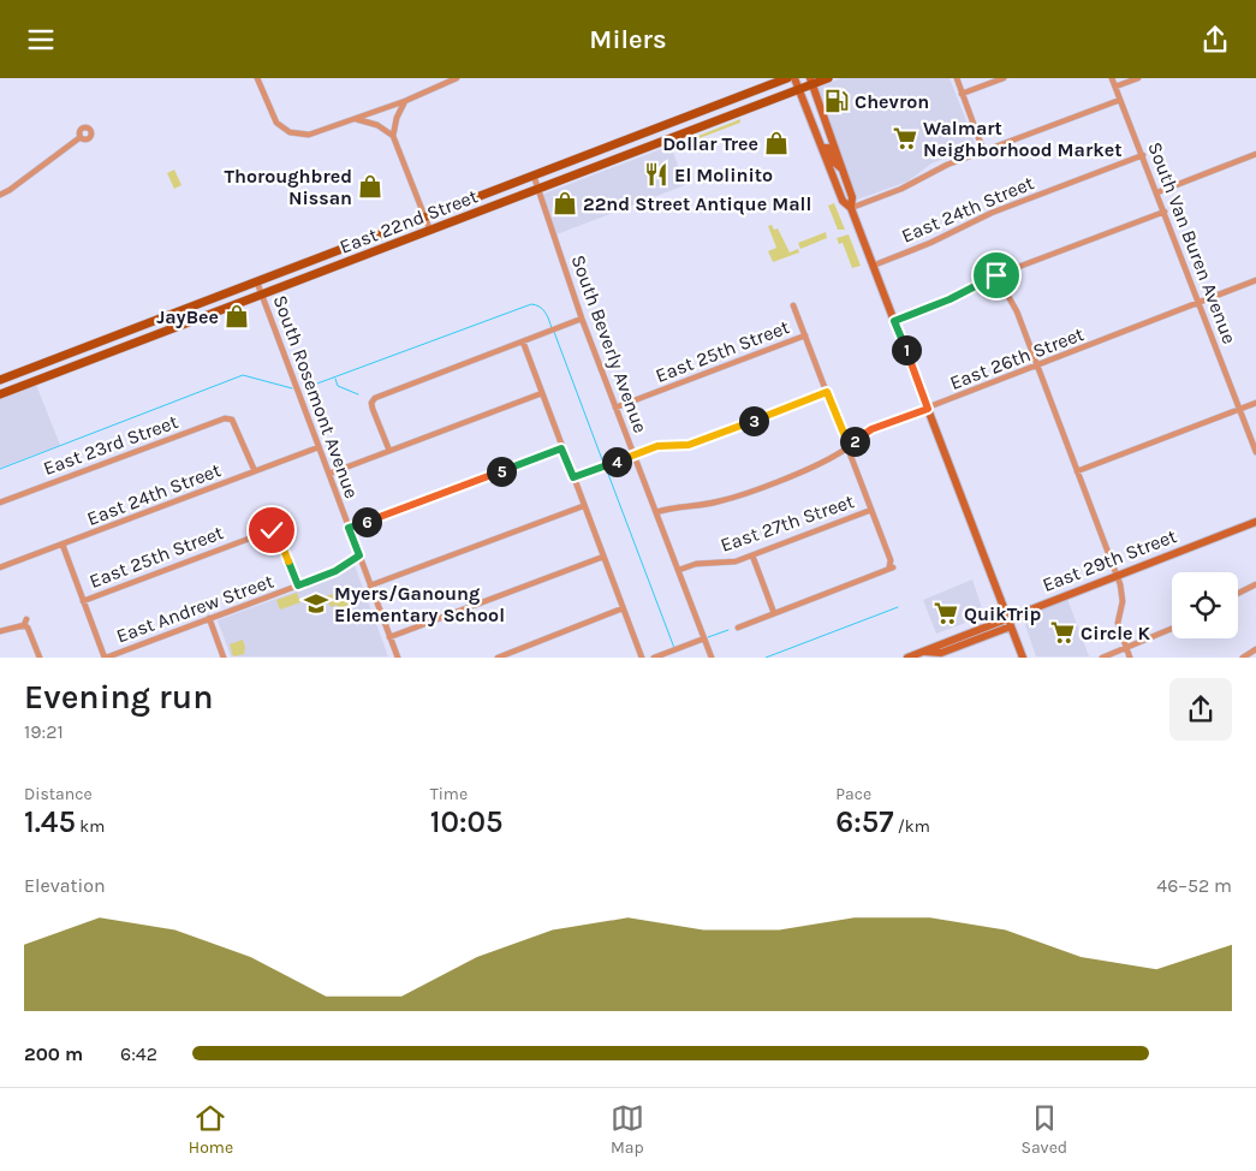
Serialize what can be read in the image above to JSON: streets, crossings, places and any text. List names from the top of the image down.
{
  "streets": {
    "main road": ["East 22nd Street", "East 29th Street"],
    "street": [
      "East 24th Street",
      "South Van Buren Avenue",
      "South Beverly Avenue",
      "East 25th Street",
      "East 26th Street",
      "South Rosemont Avenue",
      "East 23rd Street",
      "East 27th Street",
      "East Andrew Street"
    ]
  },
  "crossings": [
    ["East 24th Street", "South Van Buren Avenue"],
    ["East 24th Street", "South Rosemont Avenue"],
    ["East 22nd Street", "South Beverly Avenue"],
    ["East 22nd Street", "South Rosemont Avenue"],
    ["South Van Buren Avenue", "East 26th Street"],
    ["South Beverly Avenue", "East 25th Street"],
    ["South Beverly Avenue", "East 26th Street"],
    ["South Beverly Avenue", "East 27th Street"],
    ["South Rosemont Avenue", "East Andrew Street"]
  ],
  "places": {
    "fuel station": ["Chevron"],
    "supermarket": ["Walmart Neighborhood Market", "QuikTrip", "Circle K"],
    "shop": [
      "Dollar Tree",
      "Thoroughbred Nissan",
      "22nd Street Antique Mall",
      "JayBee"
    ],
    "restaurant": ["El Molinito"],
    "school or university": ["Myers/Ganoung Elementary School"]
  },
  "page": {
    "header": "Milers",
    "pins": [
      "1",
      "3",
      "2",
      "4",
      "5",
      "6"
    ],
    "heading": ["Evening run", "19:21"],
    "stats": [
      ["Distance", "1.45 km"],
      ["Time", "10:05"],
      ["Pace", "6:57 /km"]
    ],
    "chart": ["Elevation", "46–52 m"],
    "list": [
      {
        "name": "200 m",
        "note": "6:42"
      }
    ],
    "tabs": ["Home", "Map", "Saved"]
  }
}
